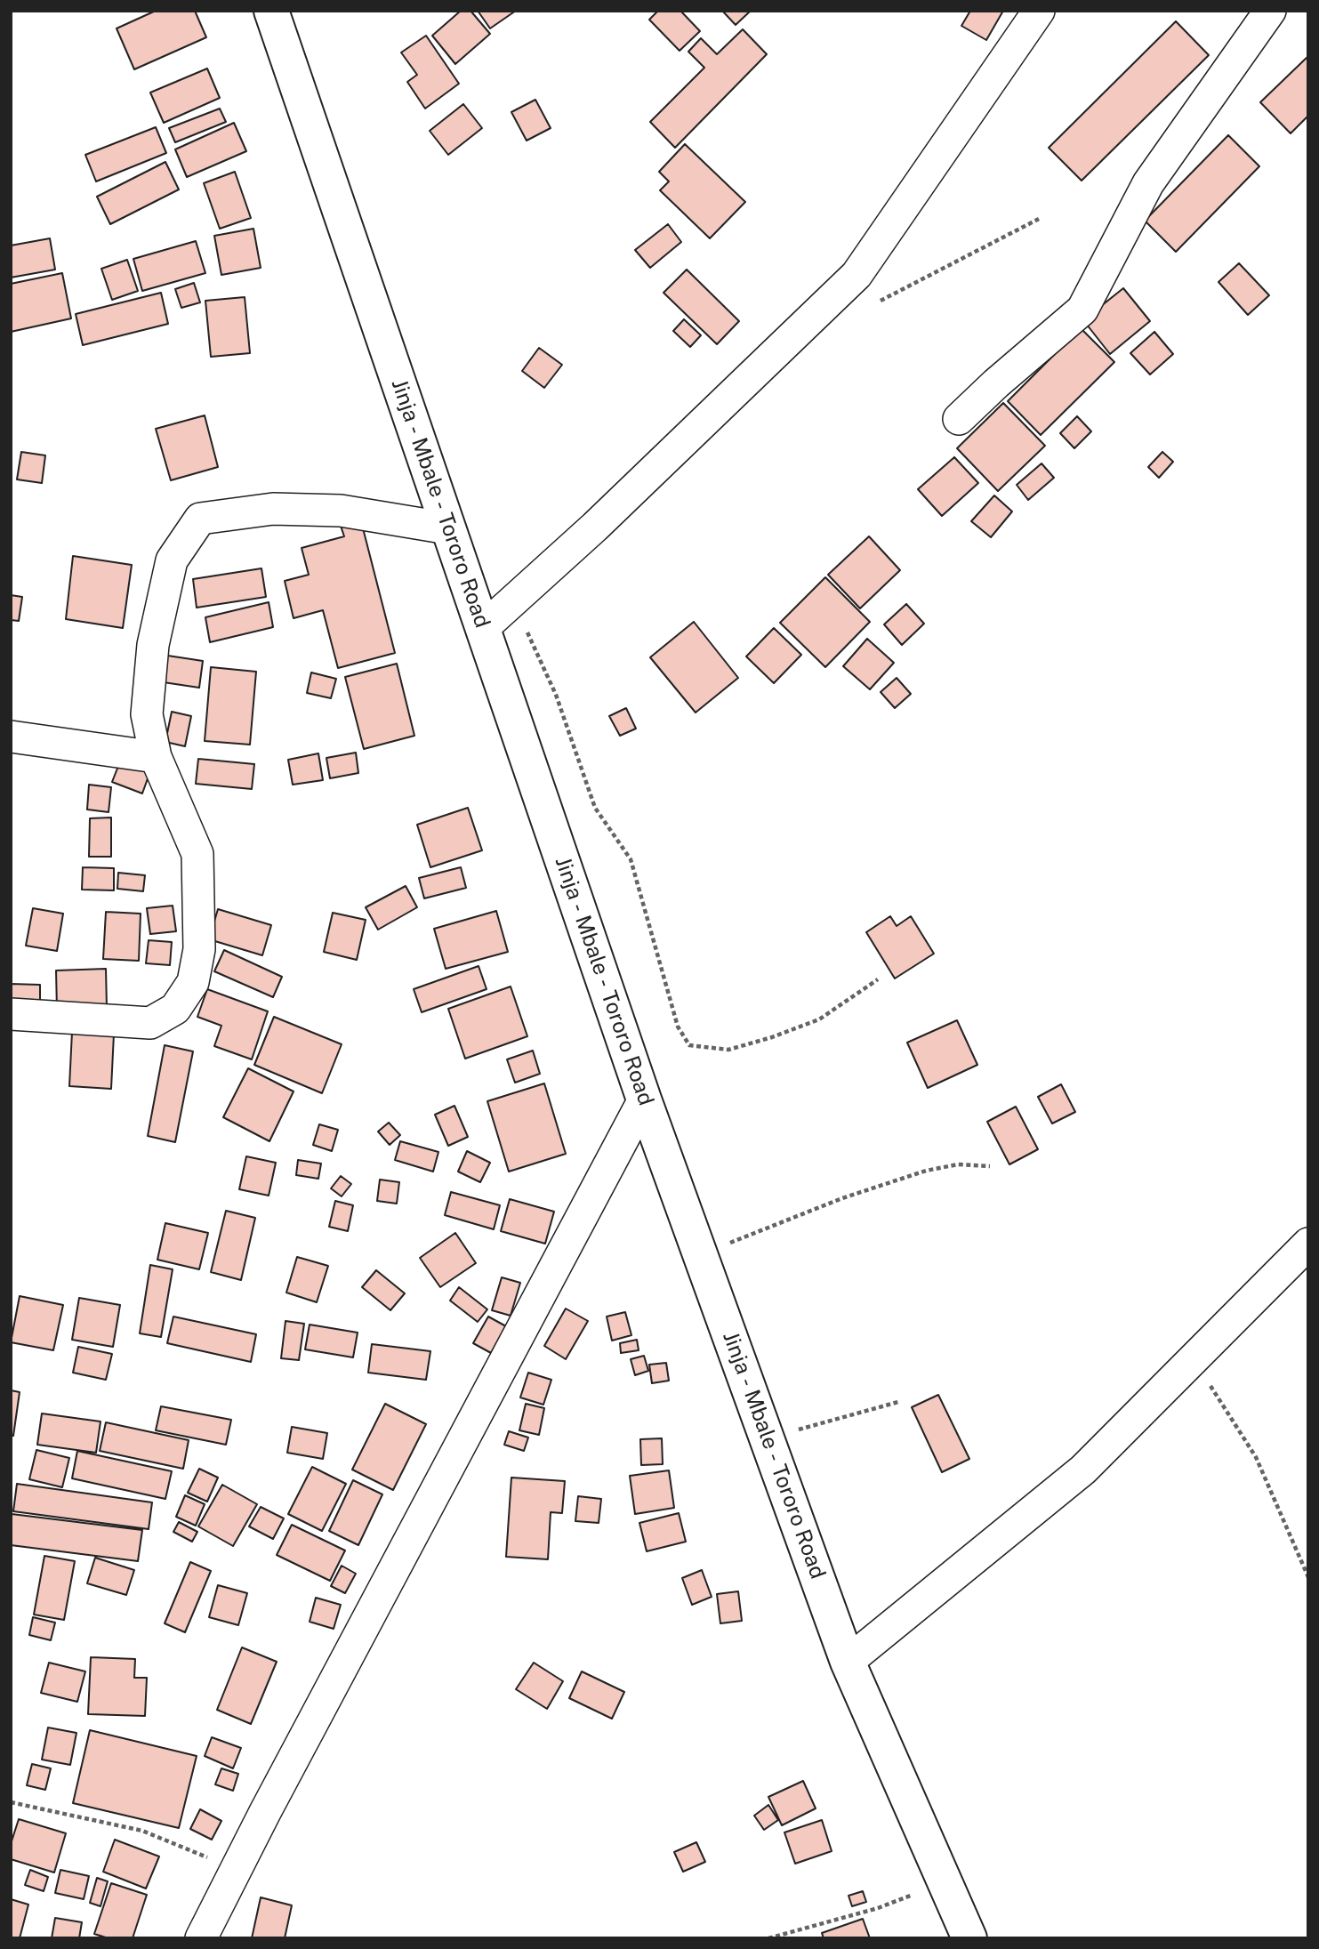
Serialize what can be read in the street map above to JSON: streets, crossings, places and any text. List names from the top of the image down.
{
  "streets": {
    "main road": ["Jinja - Mbale - Tororo Road"]
  }
}
